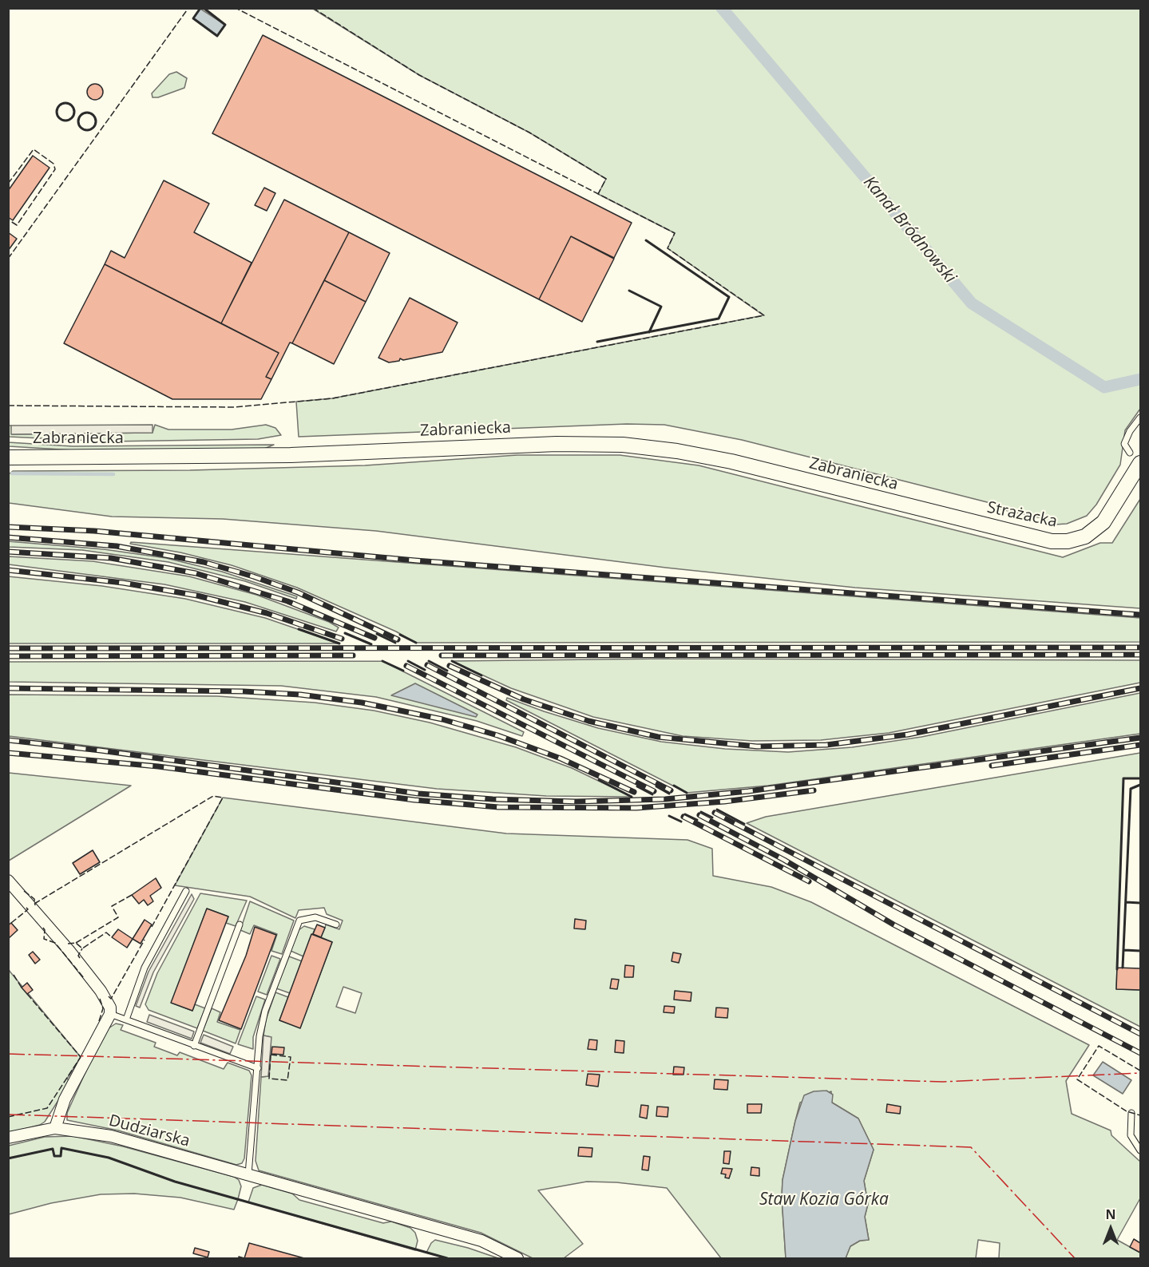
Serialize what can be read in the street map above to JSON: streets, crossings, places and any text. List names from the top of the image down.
{
  "streets": {
    "main road": ["Zabraniecka", "Strażacka"],
    "street": ["Dudziarska"]
  },
  "crossings": [
    ["Zabraniecka", "Strażacka"]
  ],
  "water": ["Kanał Bródnowski", "Staw Kozia Górka"],
  "north": "top"
}
